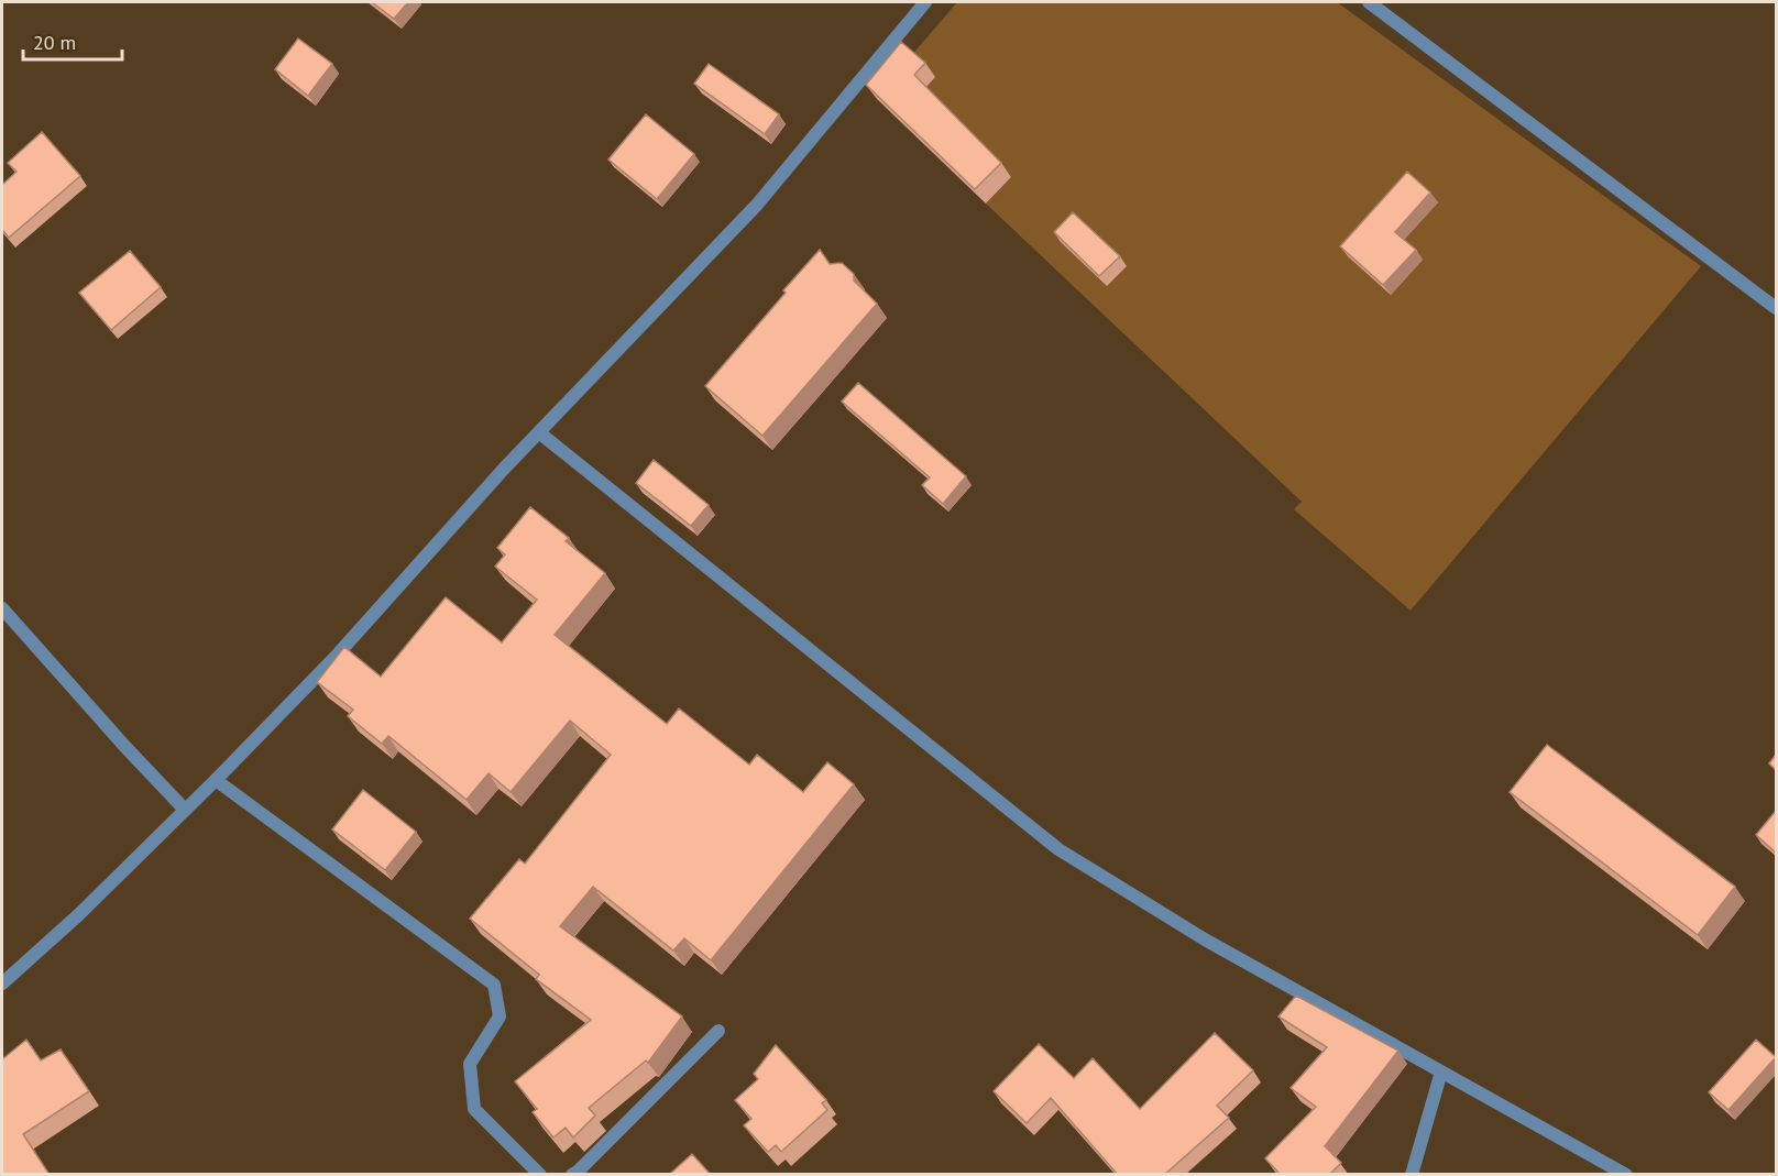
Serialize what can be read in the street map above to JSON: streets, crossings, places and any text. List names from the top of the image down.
{
  "scale_bar": "20 m"
}
